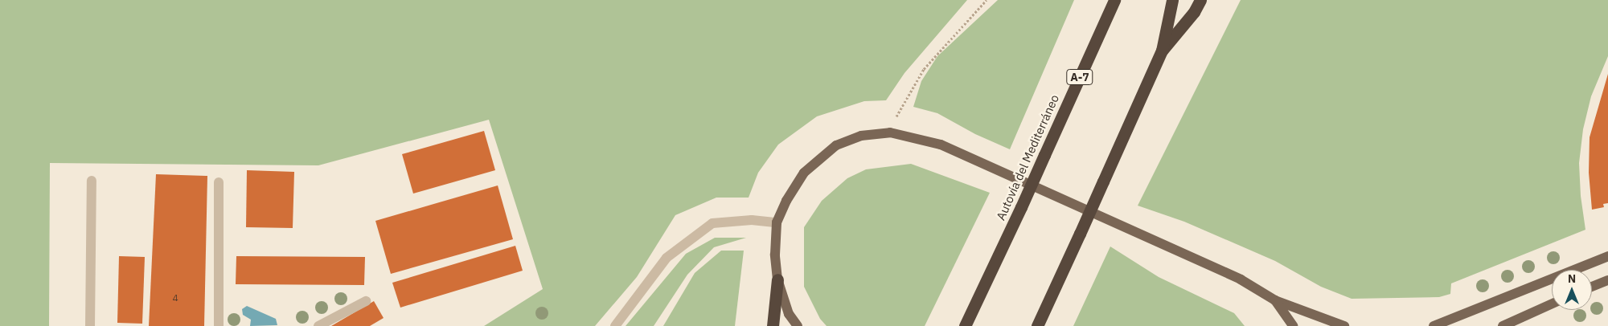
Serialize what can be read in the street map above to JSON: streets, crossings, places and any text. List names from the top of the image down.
{
  "streets": {
    "highway": ["A-7", "Autovía del Mediterráneo"]
  },
  "house_numbers": ["4"],
  "north": "top"
}
